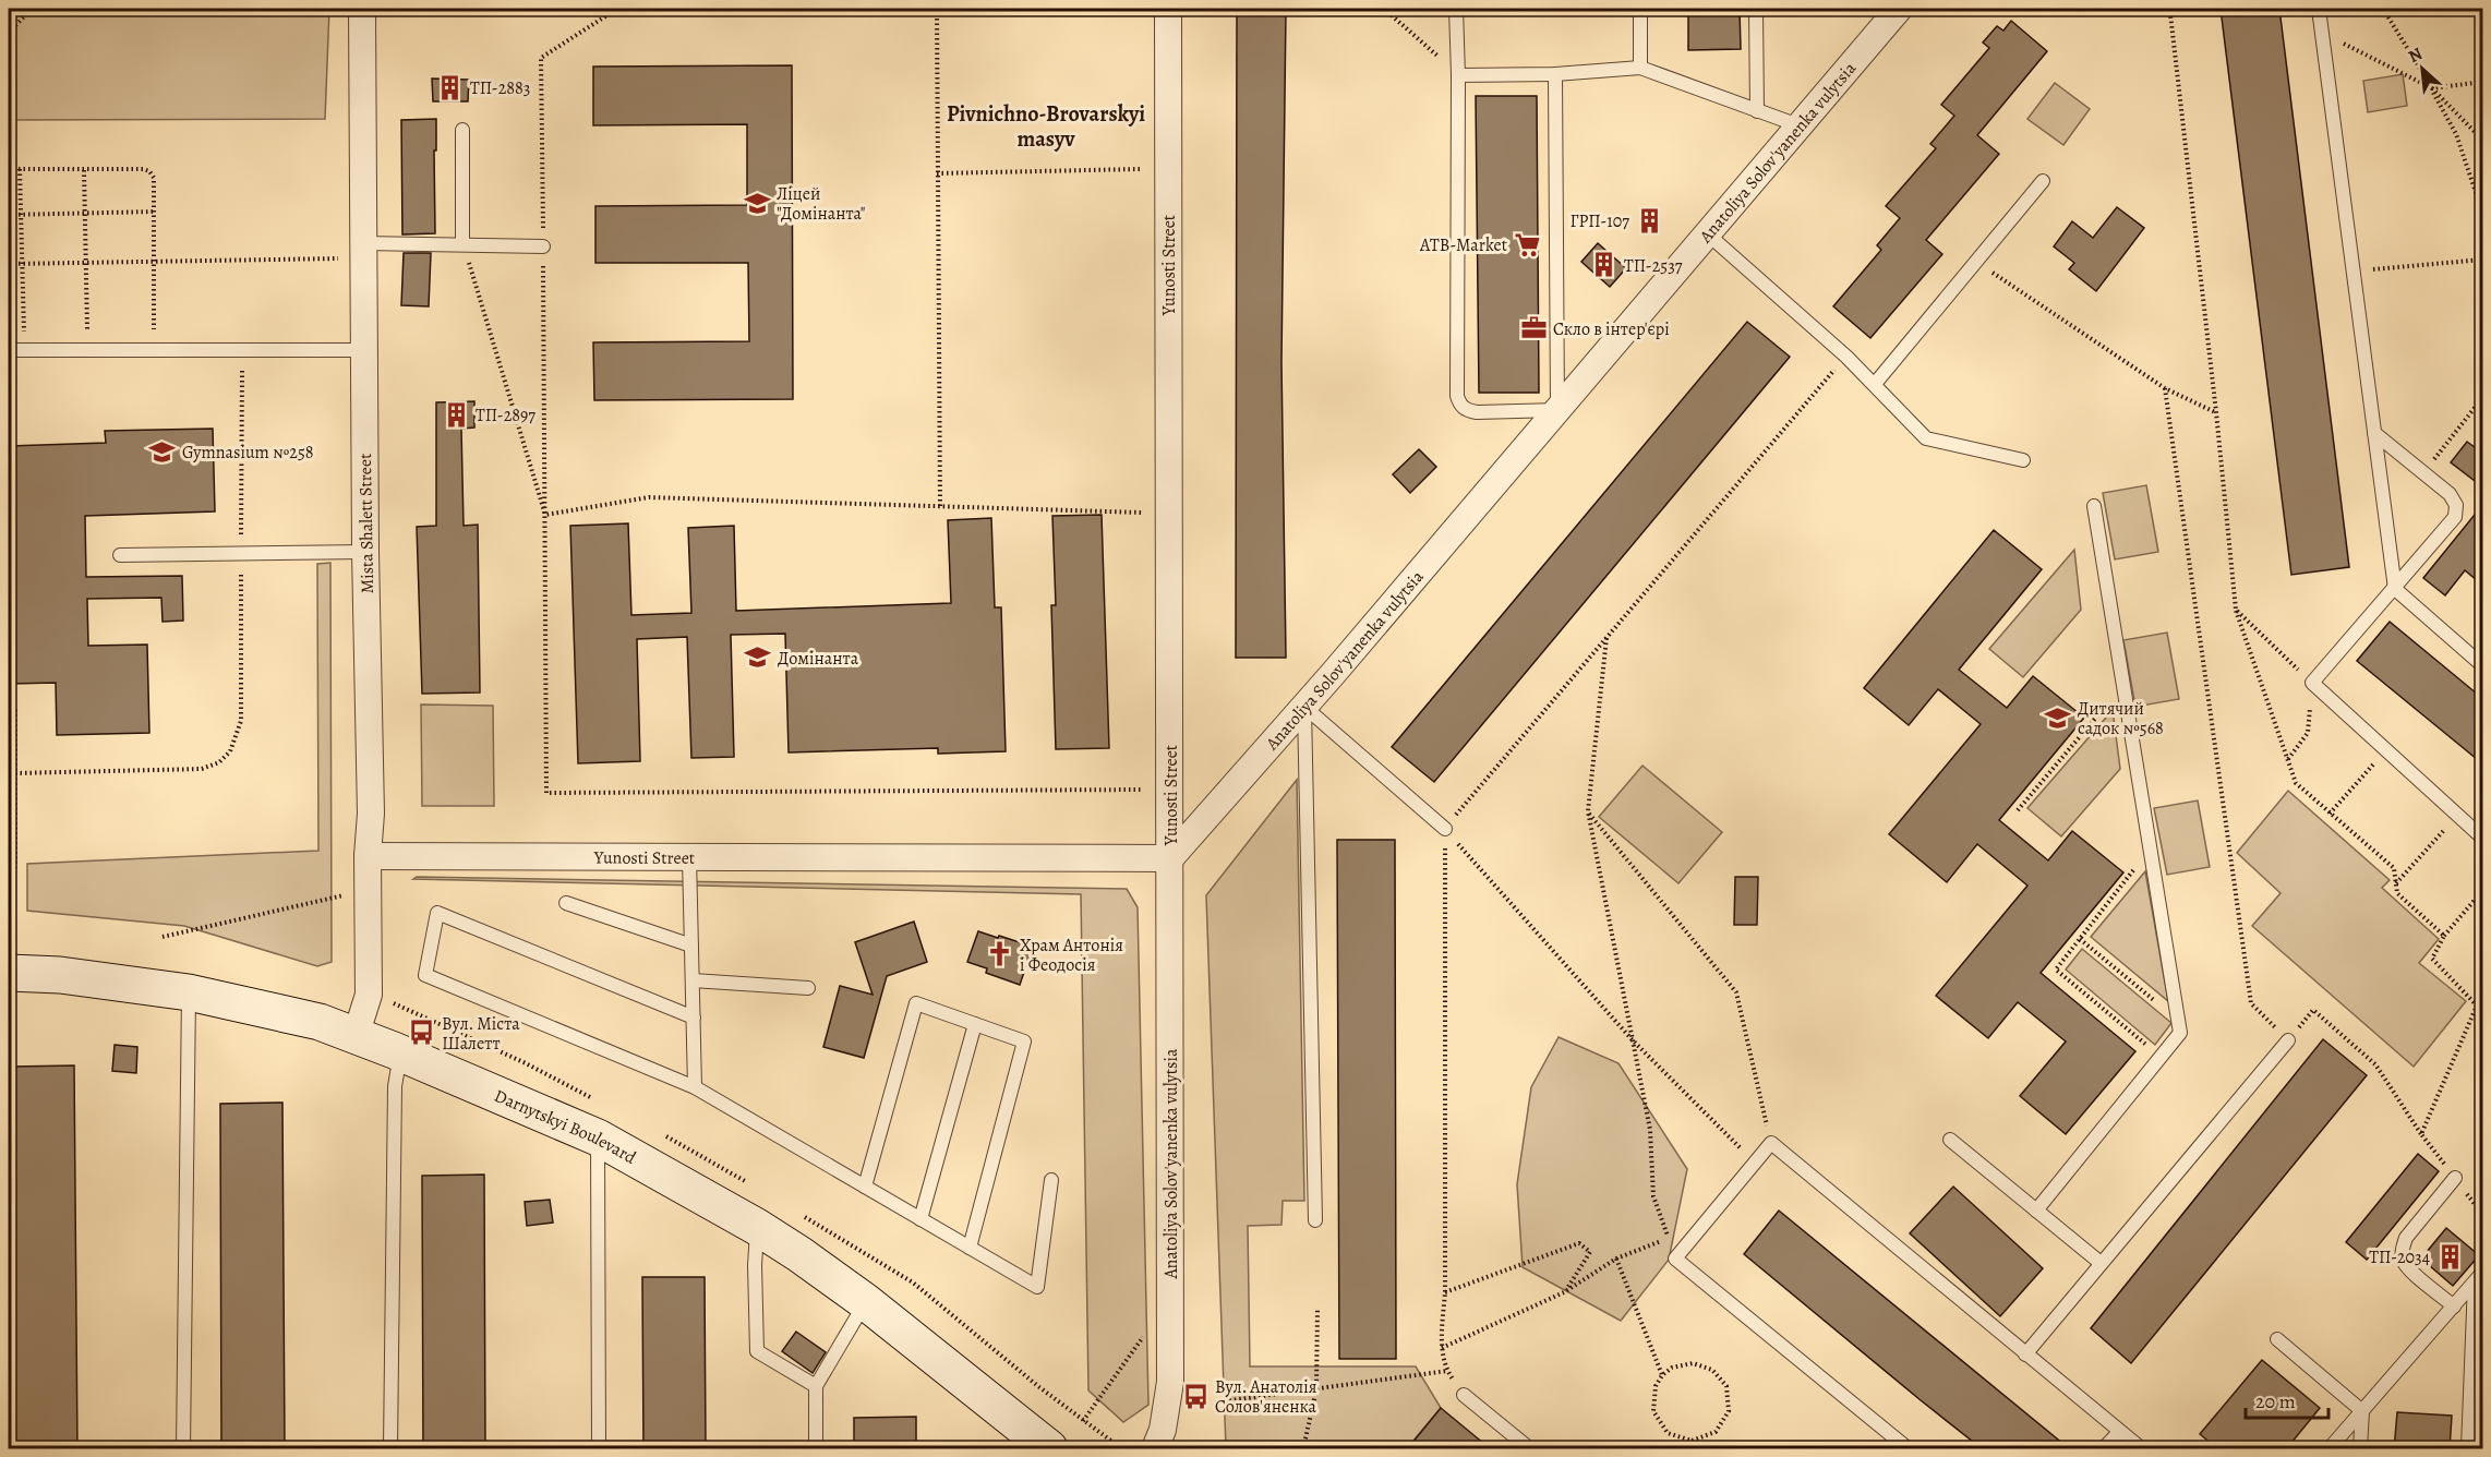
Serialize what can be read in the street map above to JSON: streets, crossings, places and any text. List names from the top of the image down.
{
  "streets": {
    "street": [
      "Anatoliya Solov'yanenka vulytsia",
      "Yunosti Street",
      "Mista Shalett Street",
      "Darnytskyi Boulevard"
    ]
  },
  "crossings": [
    ["Anatoliya Solov'yanenka vulytsia", "Yunosti Street"],
    ["Yunosti Street", "Mista Shalett Street"],
    ["Mista Shalett Street", "Darnytskyi Boulevard"]
  ],
  "districts": ["Pivnichno-Brovarskyi masyv"],
  "places": {
    "building": [
      "ТП-2883",
      "ГРП-107",
      "ТП-2537",
      "ТП-2897",
      "ТП-2034"
    ],
    "school or university": [
      "Ліцей \"Домінанта\"",
      "Gymnasium №258",
      "Домінанта",
      "Дитячий садок №568"
    ],
    "supermarket": ["ATB-Market"],
    "office": ["Скло в інтер'єрі"],
    "church": ["Храм Антонія і Феодосія"],
    "bus stop": ["Вул. Міста Шалетт", "Вул. Анатолія Солов'яненка"]
  },
  "scale_bar": "20 m",
  "north": "top left"
}
